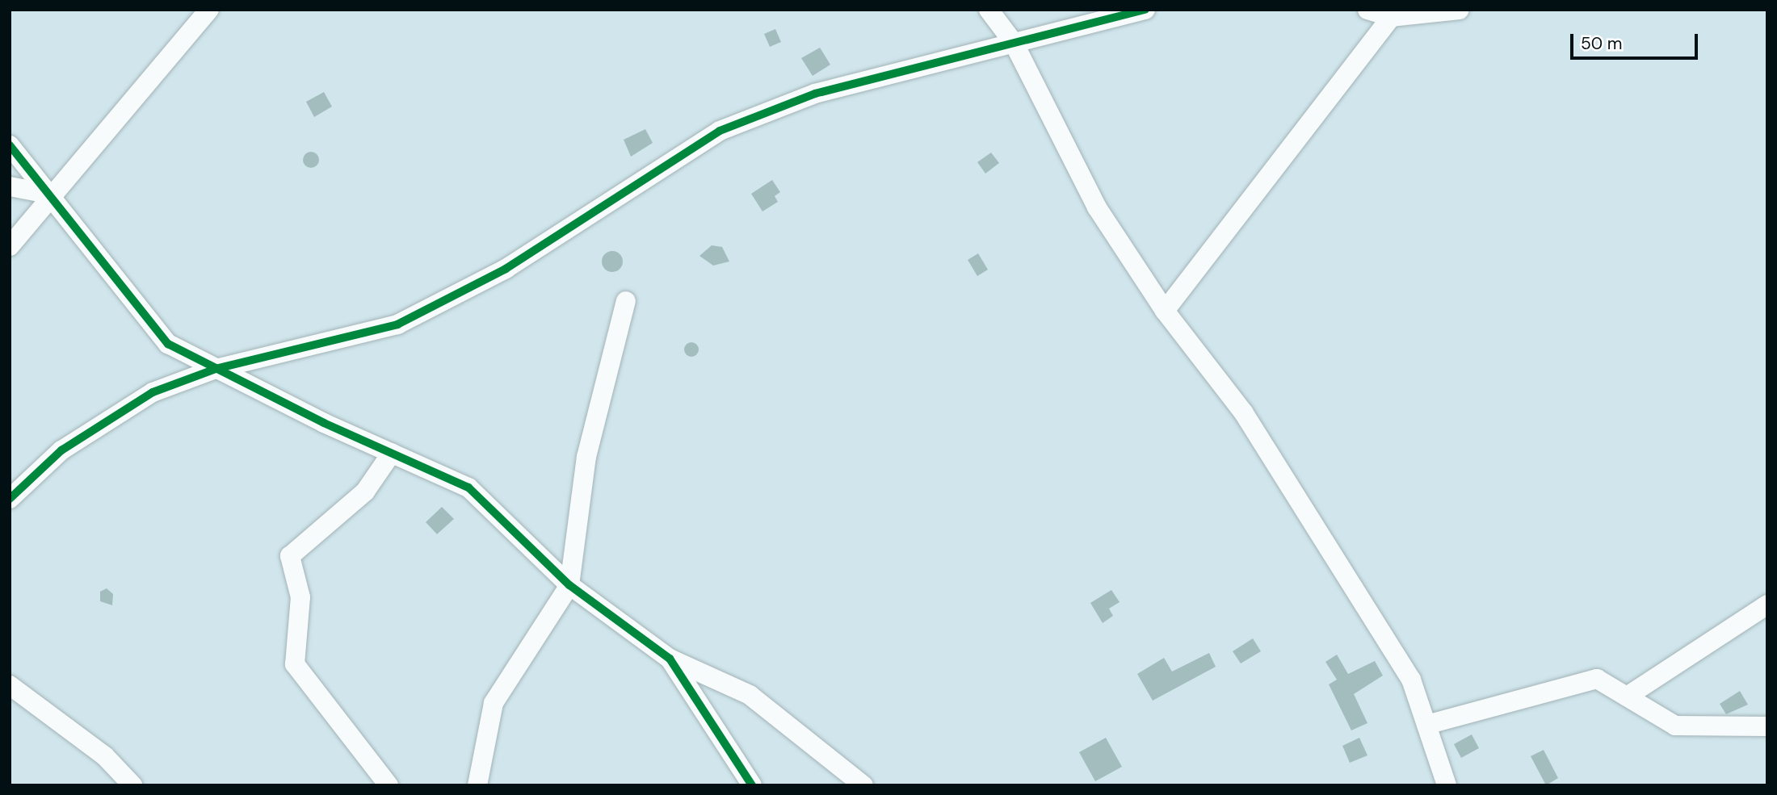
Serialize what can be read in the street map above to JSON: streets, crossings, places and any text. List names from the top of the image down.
{
  "scale_bar": "50 m"
}
